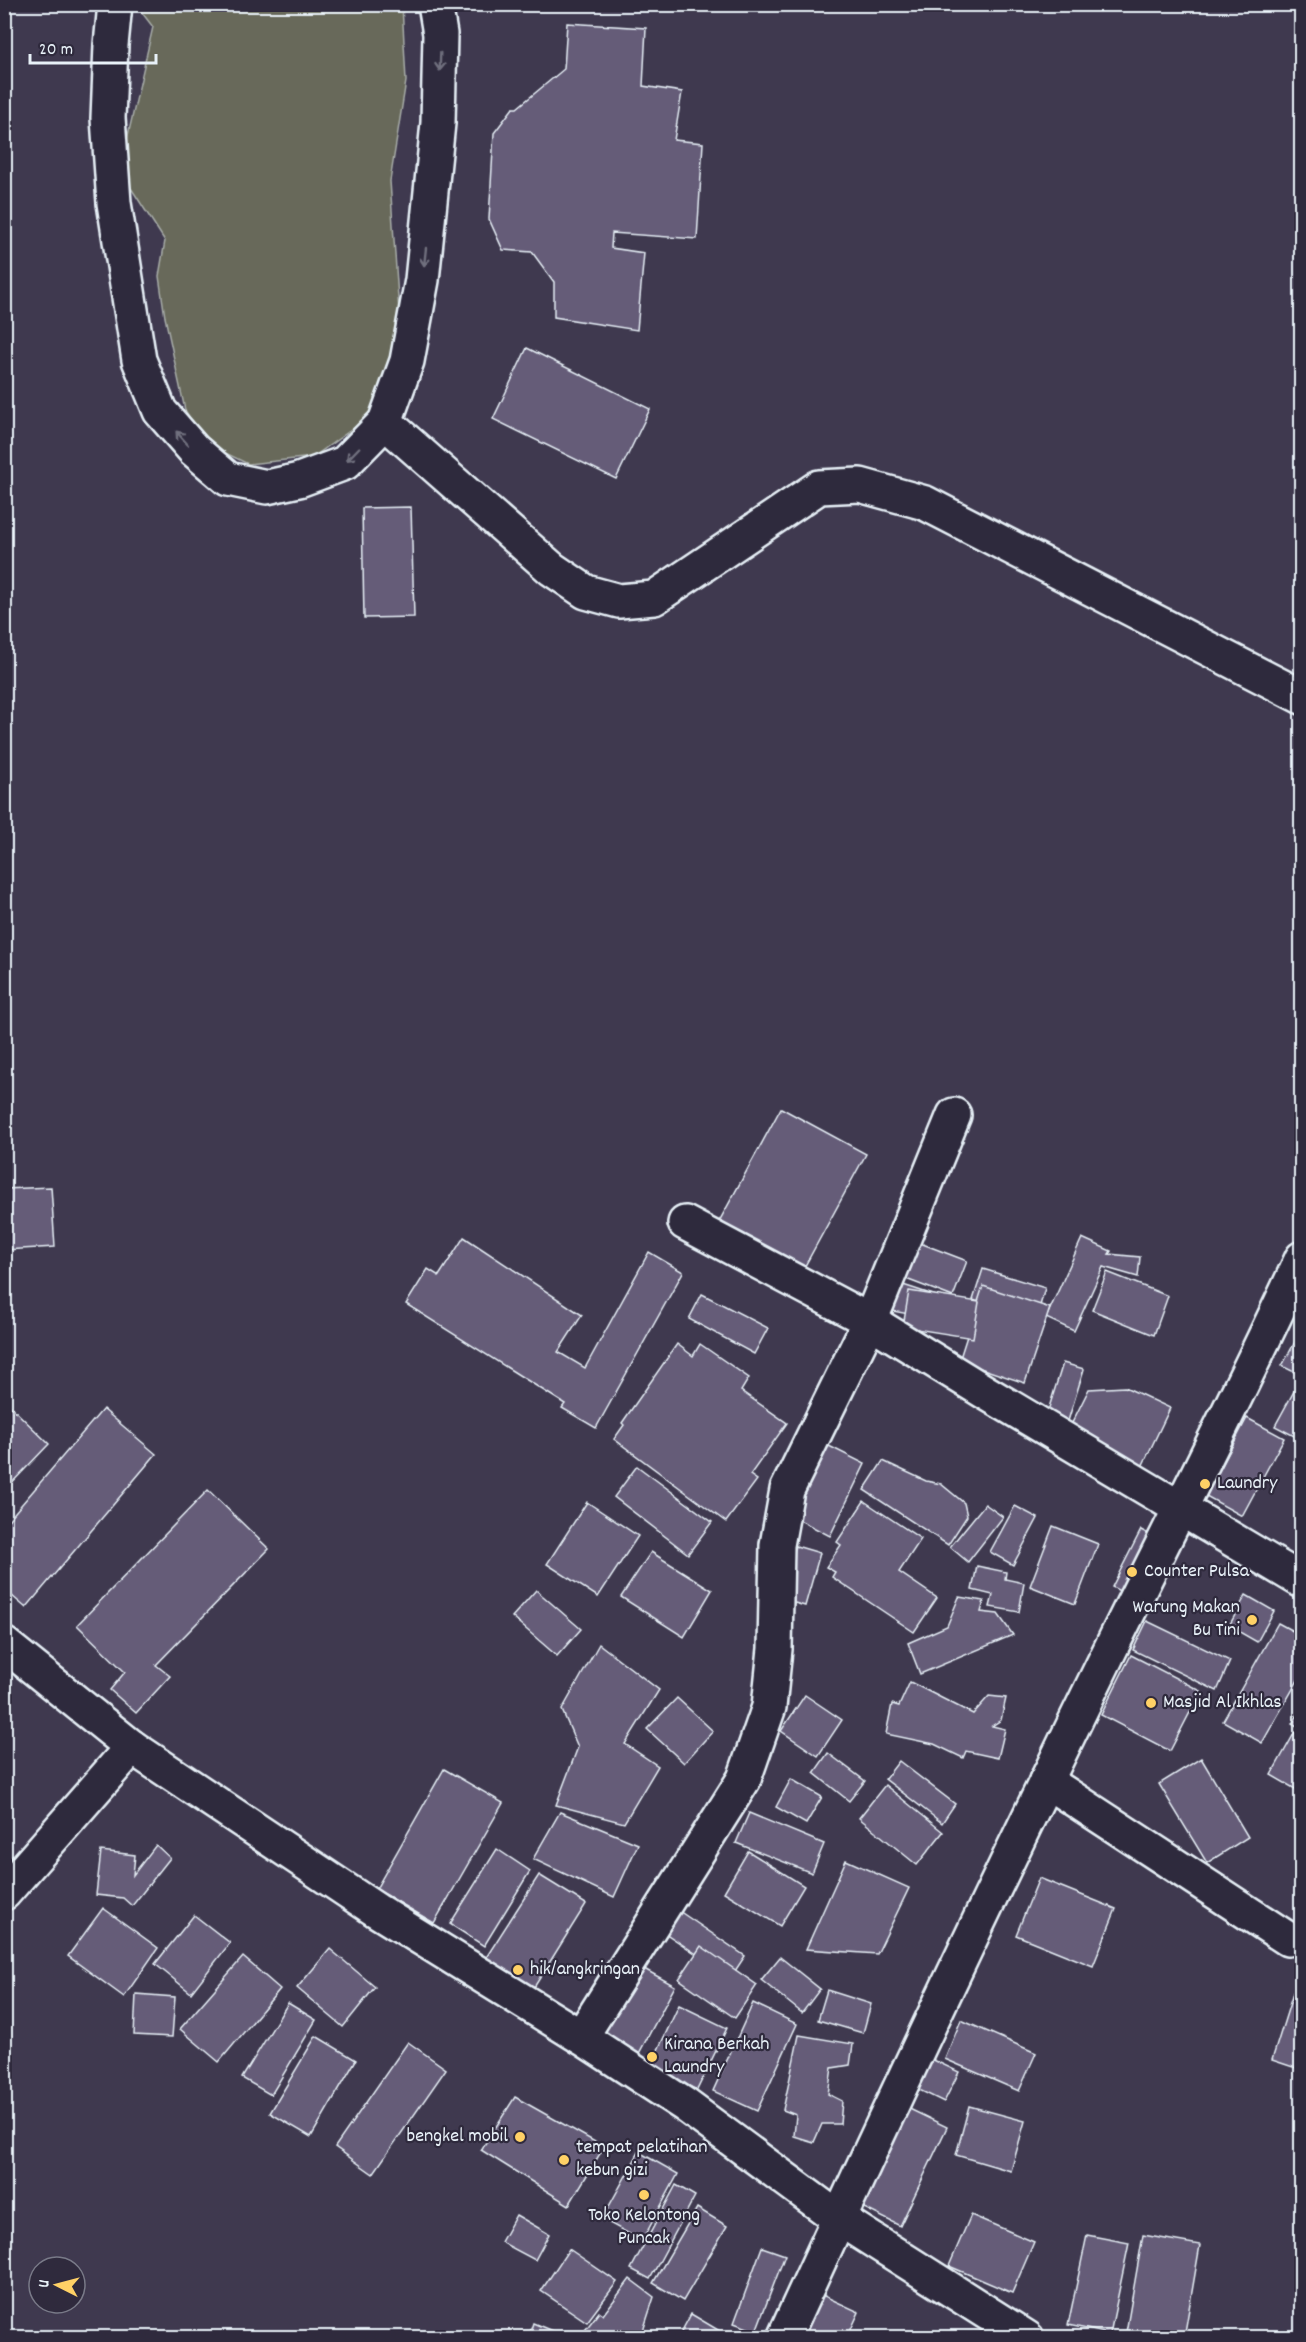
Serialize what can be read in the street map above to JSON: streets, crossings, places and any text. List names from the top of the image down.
{
  "places": [
    "Laundry",
    "Counter Pulsa",
    "Warung Makan Bu Tini",
    "Masjid Al Ikhlas",
    "hik/angkringan",
    "Kirana Berkah Laundry",
    "bengkel mobil",
    "tempat pelatihan kebun gizi",
    "Toko Kelontong Puncak"
  ],
  "scale_bar": "20 m",
  "north": "left"
}
